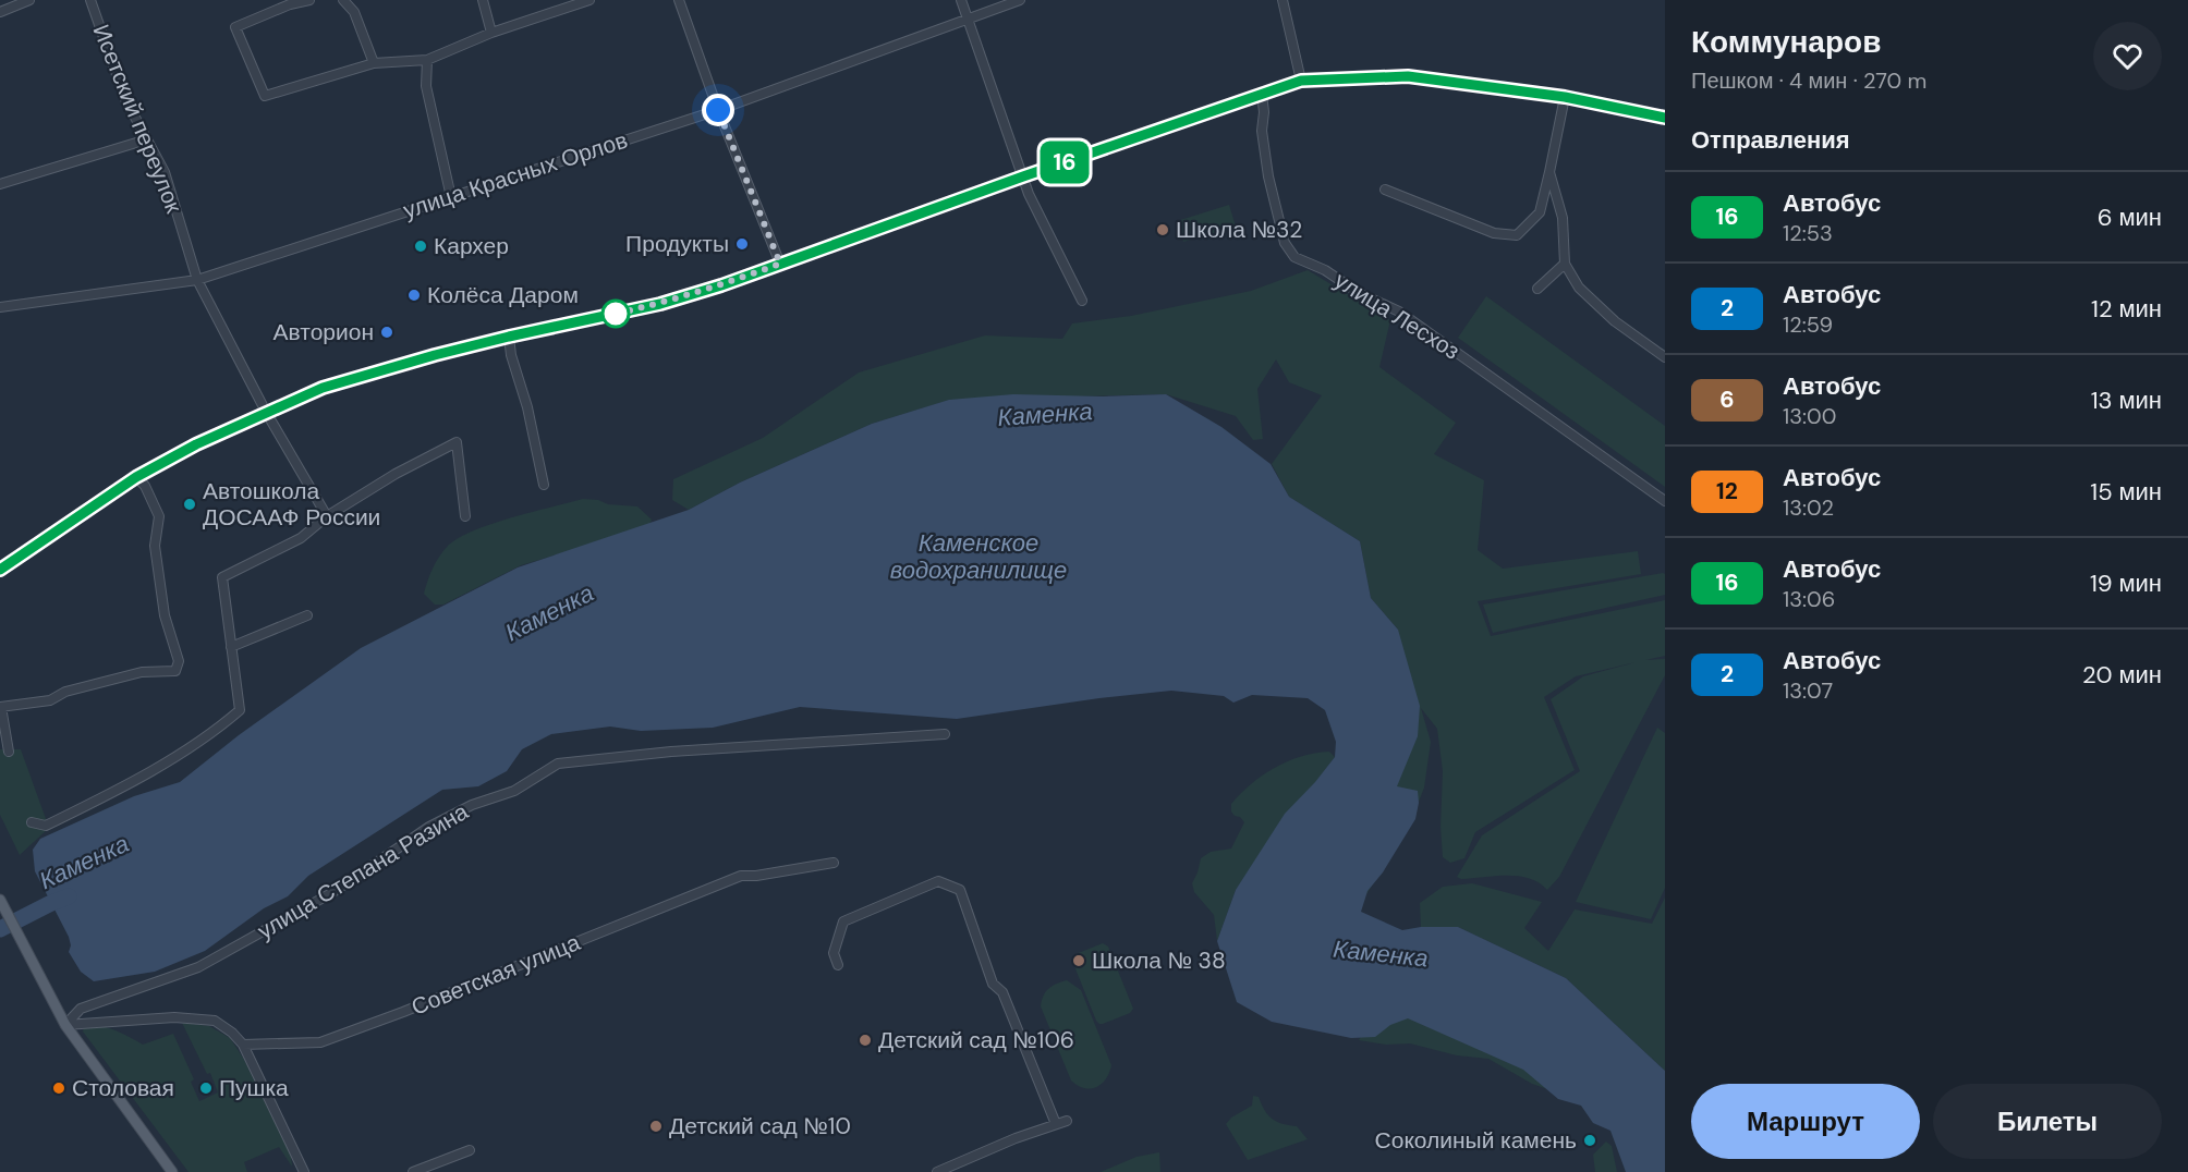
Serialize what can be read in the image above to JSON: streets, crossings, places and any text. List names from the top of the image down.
{
  "streets": {
    "street": [
      "Исетский переулок",
      "улица Красных Орлов",
      "улица Лесхоз",
      "улица Степана Разина",
      "Советская улица"
    ]
  },
  "crossings": [
    ["Исетский переулок", "улица Красных Орлов"]
  ],
  "water": ["Каменка", "Каменское водохранилище"],
  "places": [
    "Школа №32",
    "Продукты",
    "Кархер",
    "Колёса Даром",
    "Авторион",
    "Автошкола ДОСААФ России",
    "Школа № 38",
    "Детский сад №106",
    "Столовая",
    "Пушка",
    "Детский сад №10",
    "Соколиный камень"
  ],
  "lines": ["bus line 16"],
  "page": {
    "on_map": "16",
    "heading": [
      ["Коммунаров", "Пешком · 4 мин · 270 m"],
      "Отправления"
    ],
    "list": [
      {
        "mark": "16",
        "name": "Автобус",
        "note": "12:53",
        "value": "6 мин"
      },
      {
        "mark": "2",
        "name": "Автобус",
        "note": "12:59",
        "value": "12 мин"
      },
      {
        "mark": "6",
        "name": "Автобус",
        "note": "13:00",
        "value": "13 мин"
      },
      {
        "mark": "12",
        "name": "Автобус",
        "note": "13:02",
        "value": "15 мин"
      },
      {
        "mark": "16",
        "name": "Автобус",
        "note": "13:06",
        "value": "19 мин"
      },
      {
        "mark": "2",
        "name": "Автобус",
        "note": "13:07",
        "value": "20 мин"
      }
    ],
    "buttons": ["Маршрут", "Билеты"]
  }
}
